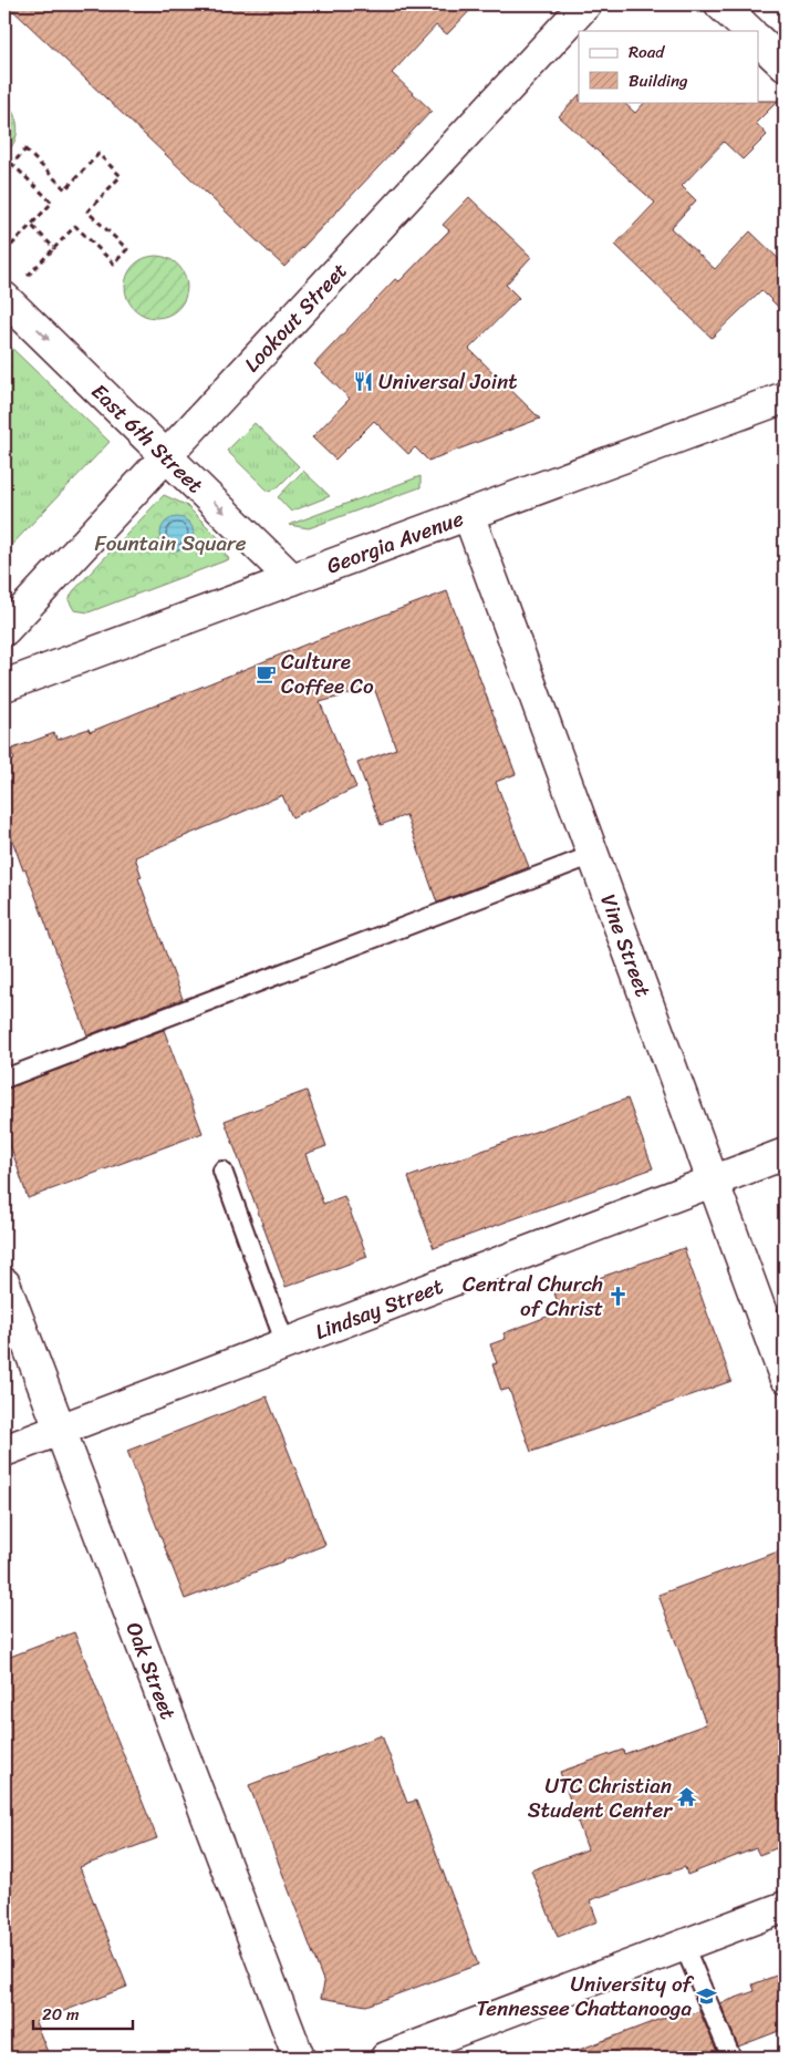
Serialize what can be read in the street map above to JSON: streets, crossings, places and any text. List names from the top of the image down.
{
  "streets": {
    "street": [
      "Lookout Street",
      "East 6th Street",
      "Georgia Avenue",
      "Vine Street",
      "Lindsay Street",
      "Oak Street"
    ]
  },
  "crossings": [
    ["Lookout Street", "East 6th Street"],
    ["East 6th Street", "Georgia Avenue"],
    ["Georgia Avenue", "Vine Street"],
    ["Vine Street", "Lindsay Street"],
    ["Lindsay Street", "Oak Street"]
  ],
  "one_way": ["East 6th Street"],
  "parks": ["Fountain Square"],
  "places": {
    "restaurant": ["Universal Joint"],
    "cafe": ["Culture Coffee Co"],
    "church": ["Central Church of Christ"],
    "temple": ["UTC Christian Student Center"],
    "school or university": ["University of Tennessee Chattanooga"]
  },
  "legend": ["Road", "Building"],
  "scale_bar": "20 m"
}
